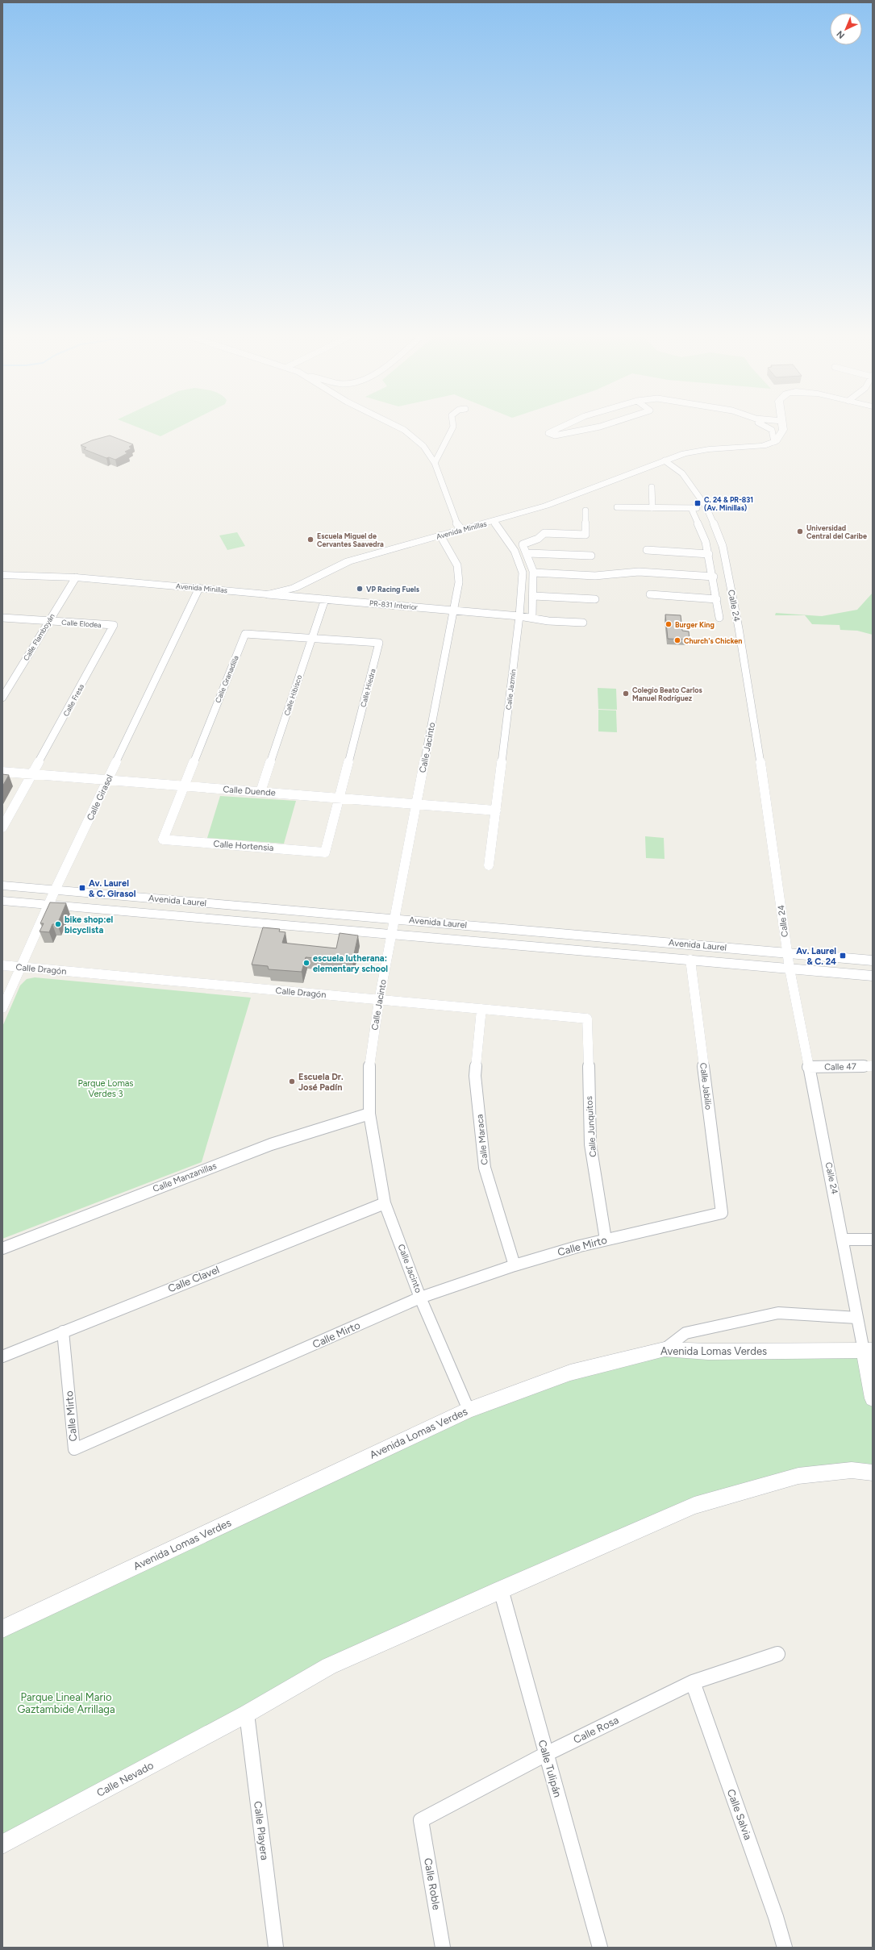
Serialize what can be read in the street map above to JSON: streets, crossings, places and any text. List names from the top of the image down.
{
  "streets": {
    "main road": ["Avenida Minillas"],
    "street": [
      "PR-831 Interior",
      "Calle 24",
      "Calle Elodea",
      "Calle Flamboyán",
      "Calle Granadilla",
      "Calle Hiedra",
      "Calle Jazmín",
      "Calle Hibisco",
      "Calle Fresa",
      "Calle Jacinto",
      "Calle Duende",
      "Calle Girasol",
      "Calle Hortensia",
      "Avenida Laurel",
      "Calle Dragón",
      "Calle 47",
      "Calle Jabilio",
      "Calle Junquitos",
      "Calle Maraca",
      "Calle Manzanillas",
      "Calle Mirto",
      "Calle Clavel",
      "Avenida Lomas Verdes",
      "Calle Rosa",
      "Calle Tulipán",
      "Calle Nevado",
      "Calle Salvia",
      "Calle Playera",
      "Calle Roble"
    ]
  },
  "crossings": [
    ["Avenida Minillas", "PR-831 Interior"],
    ["Avenida Minillas", "Calle 24"],
    ["Avenida Minillas", "Calle Flamboyán"],
    ["Avenida Minillas", "Calle Jazmín"],
    ["Avenida Minillas", "Calle Jacinto"],
    ["Avenida Minillas", "Calle Girasol"],
    ["PR-831 Interior", "Calle Jazmín"],
    ["PR-831 Interior", "Calle Hibisco"],
    ["PR-831 Interior", "Calle Jacinto"],
    ["Calle 24", "Avenida Laurel"],
    ["Calle 24", "Calle 47"],
    ["Calle 24", "Avenida Lomas Verdes"],
    ["Calle Elodea", "Calle Flamboyán"],
    ["Calle Elodea", "Calle Fresa"],
    ["Calle Granadilla", "Calle Hiedra"],
    ["Calle Granadilla", "Calle Hibisco"],
    ["Calle Granadilla", "Calle Duende"],
    ["Calle Granadilla", "Calle Hortensia"],
    ["Calle Hiedra", "Calle Hibisco"],
    ["Calle Hiedra", "Calle Duende"],
    ["Calle Hiedra", "Calle Hortensia"],
    ["Calle Jazmín", "Calle Duende"],
    ["Calle Hibisco", "Calle Duende"],
    ["Calle Fresa", "Calle Duende"],
    ["Calle Jacinto", "Calle Duende"],
    ["Calle Jacinto", "Avenida Laurel"],
    ["Calle Jacinto", "Calle Dragón"],
    ["Calle Jacinto", "Calle Manzanillas"],
    ["Calle Jacinto", "Calle Mirto"],
    ["Calle Jacinto", "Calle Clavel"],
    ["Calle Jacinto", "Avenida Lomas Verdes"],
    ["Calle Duende", "Calle Girasol"],
    ["Calle Duende", "Calle Hortensia"],
    ["Calle Girasol", "Avenida Laurel"],
    ["Calle Girasol", "Calle Dragón"],
    ["Avenida Laurel", "Calle Jabilio"],
    ["Calle Dragón", "Calle Junquitos"],
    ["Calle Dragón", "Calle Maraca"],
    ["Calle Jabilio", "Calle Mirto"],
    ["Calle Junquitos", "Calle Mirto"],
    ["Calle Maraca", "Calle Mirto"],
    ["Calle Mirto", "Calle Clavel"],
    ["Calle Rosa", "Calle Tulipán"],
    ["Calle Rosa", "Calle Salvia"],
    ["Calle Rosa", "Calle Roble"],
    ["Calle Tulipán", "Calle Nevado"],
    ["Calle Nevado", "Calle Playera"]
  ],
  "parks": ["Parque Lomas Verdes 3", "Parque Lineal Mario Gaztambide Arrillaga"],
  "places": {
    "transit": ["C. 24 & PR-831 (Av. Minillas)", "Av. Laurel & C. Girasol", "Av. Laurel & C. 24"],
    "other": [
      "Universidad Central del Caribe",
      "Escuela Miguel de Cervantes Saavedra",
      "VP Racing Fuels",
      "Burger King",
      "Church's Chicken",
      "Colegio Beato Carlos Manuel Rodríguez",
      "bike shop:el bicyclista",
      "escuela lutherana: elementary school",
      "Escuela Dr. José Padín"
    ]
  },
  "north": "bottom left"
}
